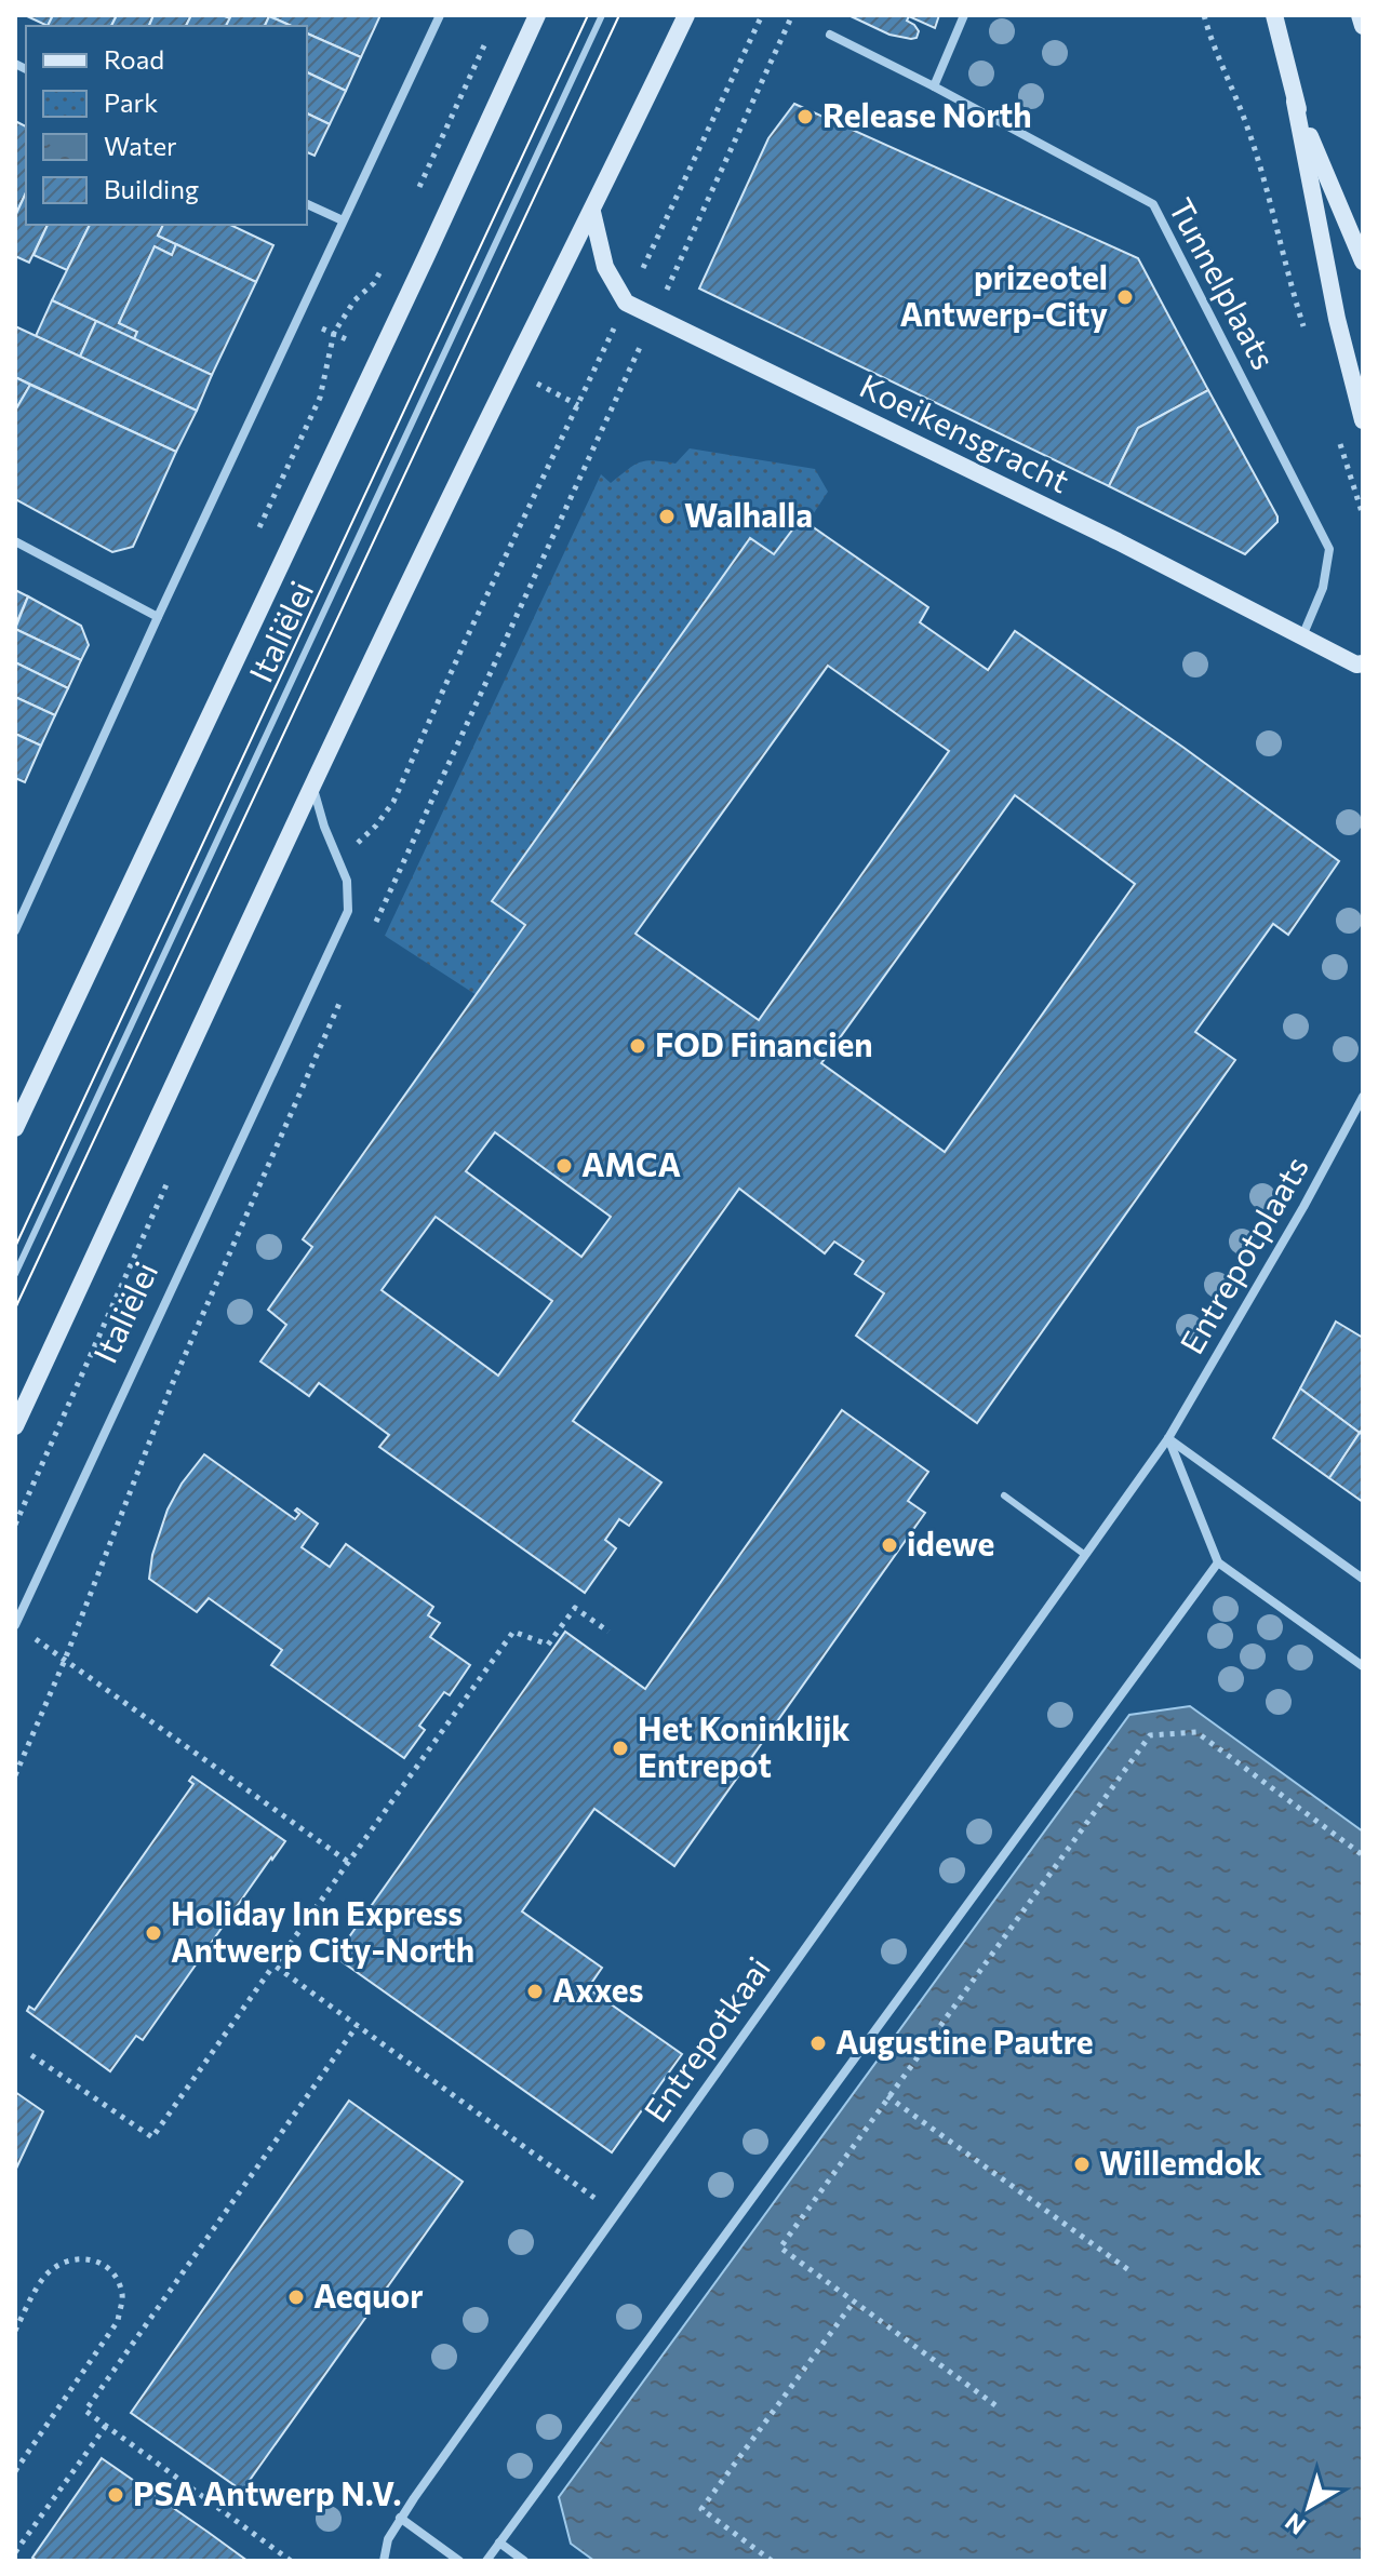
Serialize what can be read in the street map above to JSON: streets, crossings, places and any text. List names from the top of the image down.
{
  "streets": {
    "main road": ["Koeikensgracht", "Italiëlei"],
    "street": ["Tunnelplaats", "Entrepotplaats", "Entrepotkaai"]
  },
  "crossings": [
    ["Tunnelplaats", "Koeikensgracht"],
    ["Entrepotplaats", "Entrepotkaai"]
  ],
  "places": [
    "Release North",
    "prizeotel Antwerp-City",
    "Walhalla",
    "FOD Financien",
    "AMCA",
    "idewe",
    "Het Koninklijk Entrepot",
    "Holiday Inn Express Antwerp City-North",
    "Axxes",
    "Augustine Pautre",
    "Willemdok",
    "Aequor",
    "PSA Antwerp N.V."
  ],
  "legend": [
    "Road",
    "Park",
    "Water",
    "Building"
  ],
  "north": "bottom left"
}
